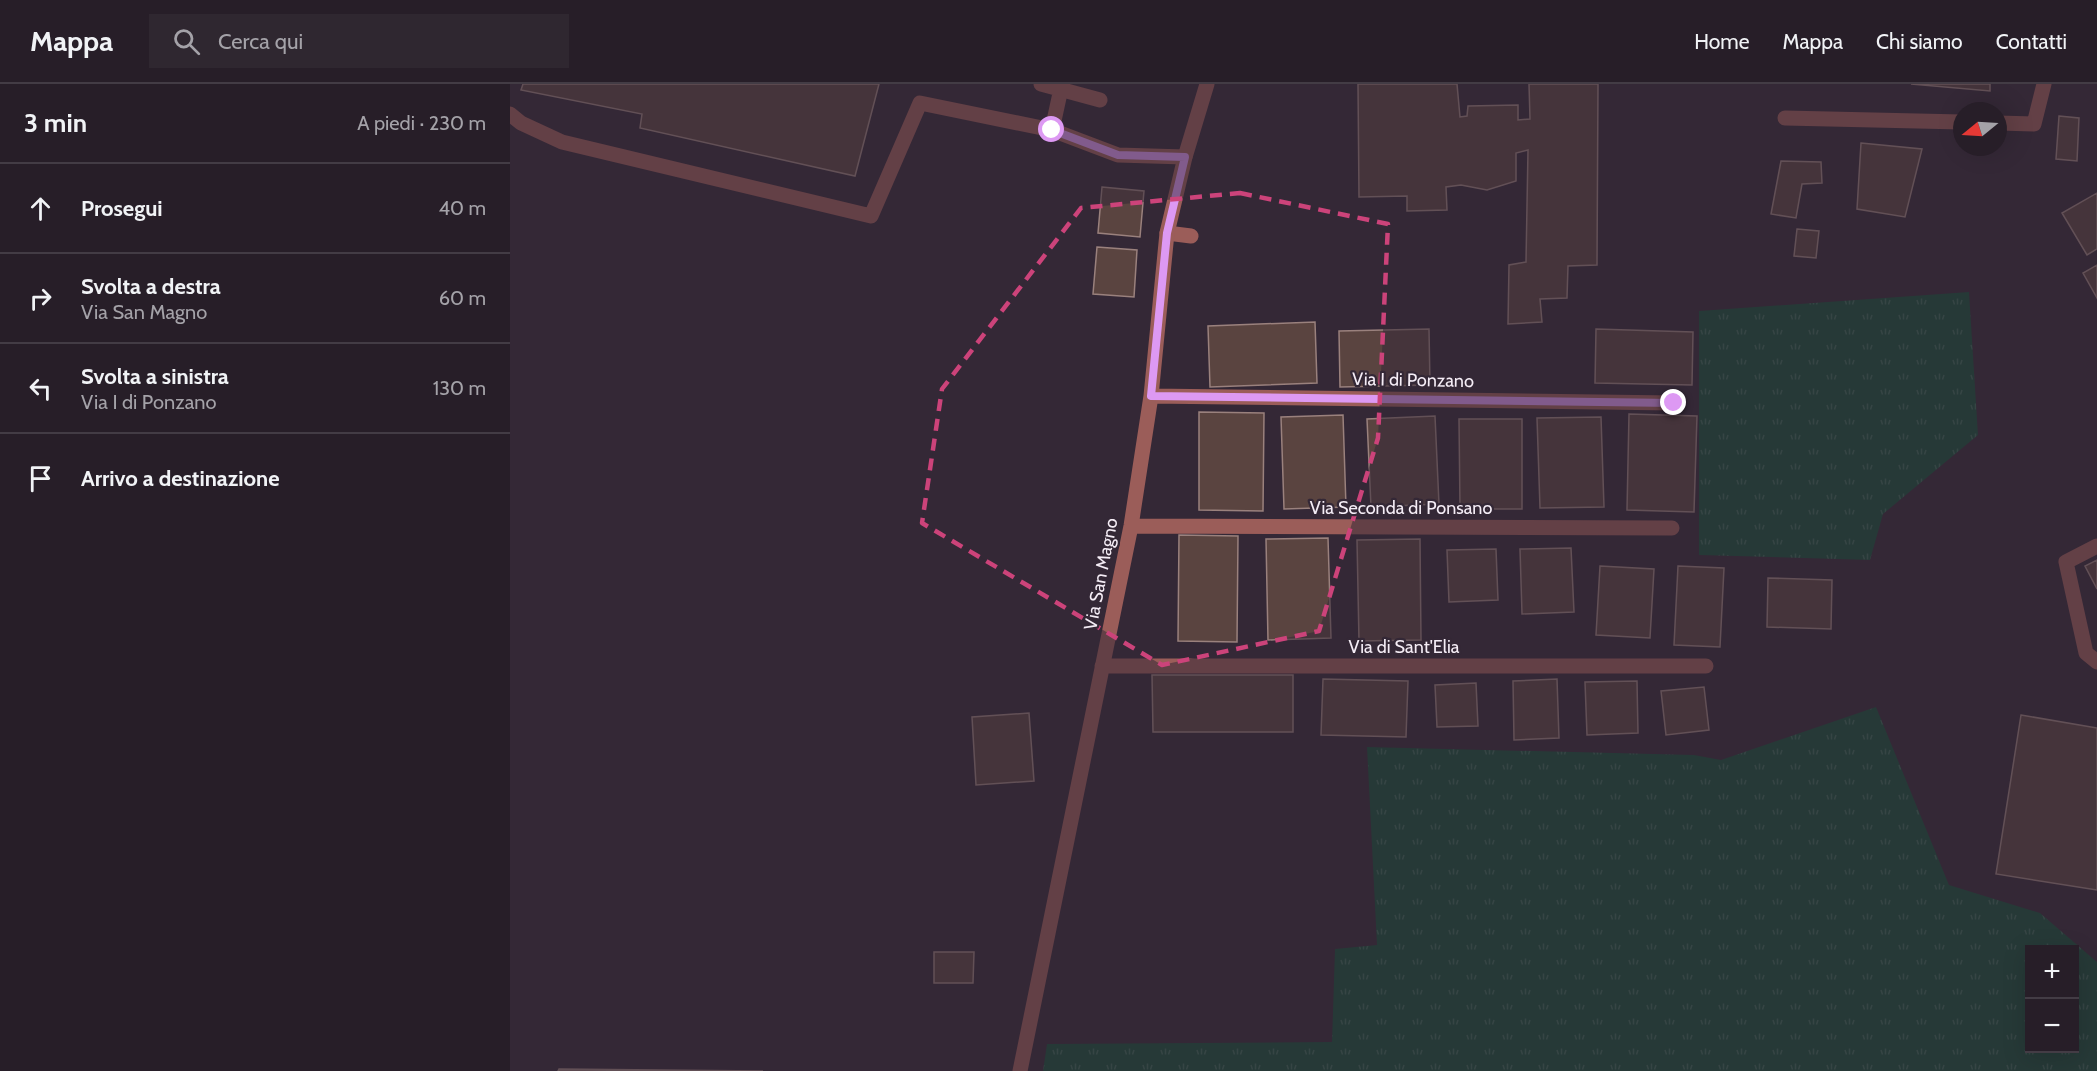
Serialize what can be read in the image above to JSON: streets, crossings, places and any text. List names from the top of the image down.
{
  "streets": {
    "street": [
      "Via I di Ponzano",
      "Via Seconda di Ponsano",
      "Via San Magno",
      "Via di Sant'Elia"
    ]
  },
  "crossings": [
    ["Via I di Ponzano", "Via San Magno"],
    ["Via Seconda di Ponsano", "Via San Magno"],
    ["Via San Magno", "Via di Sant'Elia"]
  ],
  "north": "left",
  "page": {
    "header": "Mappa",
    "search": "Cerca qui",
    "nav": [
      "Home",
      "Mappa",
      "Chi siamo",
      "Contatti"
    ],
    "heading": ["3 min", "A piedi · 230 m"],
    "list": [
      ["Prosegui", "40 m"],
      ["Svolta a destra", "Via San Magno", "60 m"],
      ["Svolta a sinistra", "Via I di Ponzano", "130 m"],
      "Arrivo a destinazione"
    ],
    "map_buttons": ["+", "−"]
  }
}
